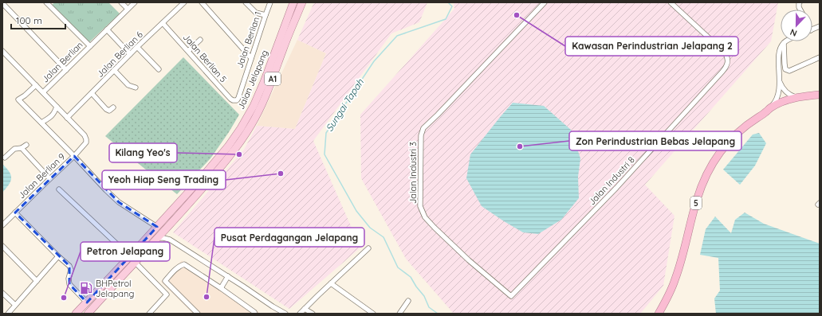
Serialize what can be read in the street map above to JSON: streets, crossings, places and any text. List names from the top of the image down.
{
  "streets": {
    "highway": ["5"],
    "main road": ["A1", "Jalan Jelapang"],
    "street": [
      "Jalan Berlian 1",
      "Jalan Berlian 6",
      "Jalan Berlian 5",
      "Jalan Berlian",
      "Jalan Industri 3",
      "Jalan Berlian 9",
      "Jalan Industri 8"
    ]
  },
  "crossings": [
    ["Jalan Berlian 1", "Jalan Berlian 5"],
    ["Jalan Berlian 6", "Jalan Berlian 5"],
    ["Jalan Berlian 6", "Jalan Berlian 9"],
    ["Jalan Industri 3", "Jalan Industri 8"]
  ],
  "water": ["Sungai Tapah"],
  "places": {
    "other": [
      "Kawasan Perindustrian Jelapang 2",
      "Zon Perindustrian Bebas Jelapang",
      "Kilang Yeo's",
      "Yeoh Hiap Seng Trading",
      "Pusat Perdagangan Jelapang",
      "Petron Jelapang"
    ],
    "fuel station": ["BHPetrol Jelapang"]
  },
  "scale_bar": "100 m",
  "north": "bottom"
}
